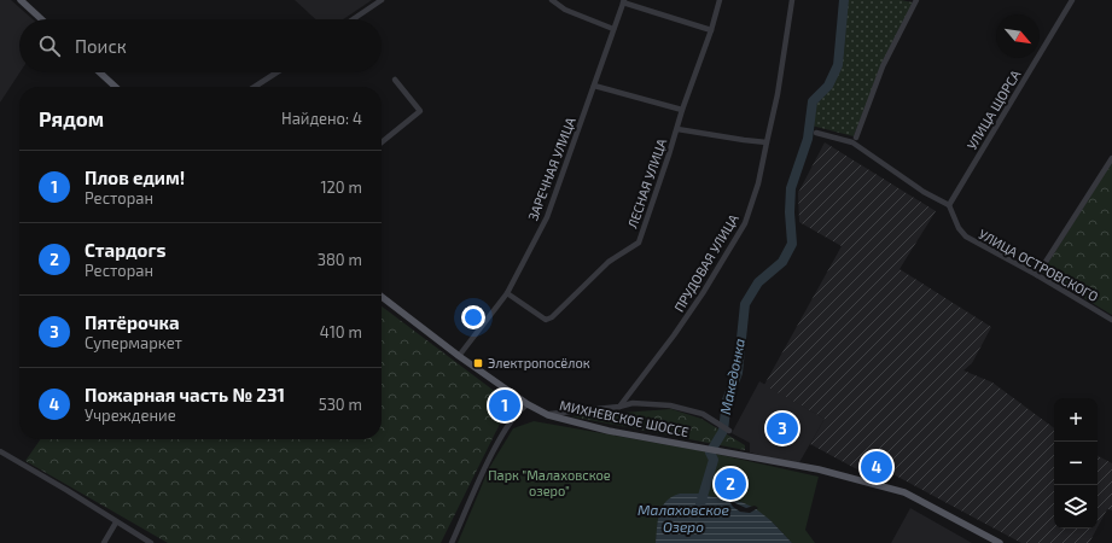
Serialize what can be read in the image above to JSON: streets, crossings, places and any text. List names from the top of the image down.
{
  "streets": {
    "main road": ["МИХНЕВСКОЕ ШОССЕ"],
    "street": [
      "УЛИЦА ЩОРСА",
      "ЗАРЕЧНАЯ УЛИЦА",
      "ЛЕСНАЯ УЛИЦА",
      "ПРУДОВАЯ УЛИЦА",
      "УЛИЦА ОСТРОВСКОГО"
    ]
  },
  "crossings": [
    ["УЛИЦА ЩОРСА", "УЛИЦА ОСТРОВСКОГО"],
    ["ЗАРЕЧНАЯ УЛИЦА", "ЛЕСНАЯ УЛИЦА"],
    ["ЗАРЕЧНАЯ УЛИЦА", "МИХНЕВСКОЕ ШОССЕ"]
  ],
  "water": ["Македонка", "Малаховское Озеро"],
  "parks": ["Парк \"Малаховское озеро\""],
  "places": {
    "transit": ["Электропосёлок"]
  },
  "north": "bottom right",
  "page": {
    "search": "Поиск",
    "heading": ["Рядом", "Найдено: 4"],
    "list": [
      {
        "mark": "1",
        "name": "Плов едим!",
        "note": "Ресторан",
        "value": "120 m"
      },
      {
        "mark": "2",
        "name": "Стардогs",
        "note": "Ресторан",
        "value": "380 m"
      },
      {
        "mark": "3",
        "name": "Пятёрочка",
        "note": "Супермаркет",
        "value": "410 m"
      },
      {
        "mark": "4",
        "name": "Пожарная часть № 231",
        "note": "Учреждение",
        "value": "530 m"
      }
    ],
    "pins": [
      "1",
      "3",
      "4",
      "2"
    ],
    "map_buttons": ["+", "−"]
  }
}
